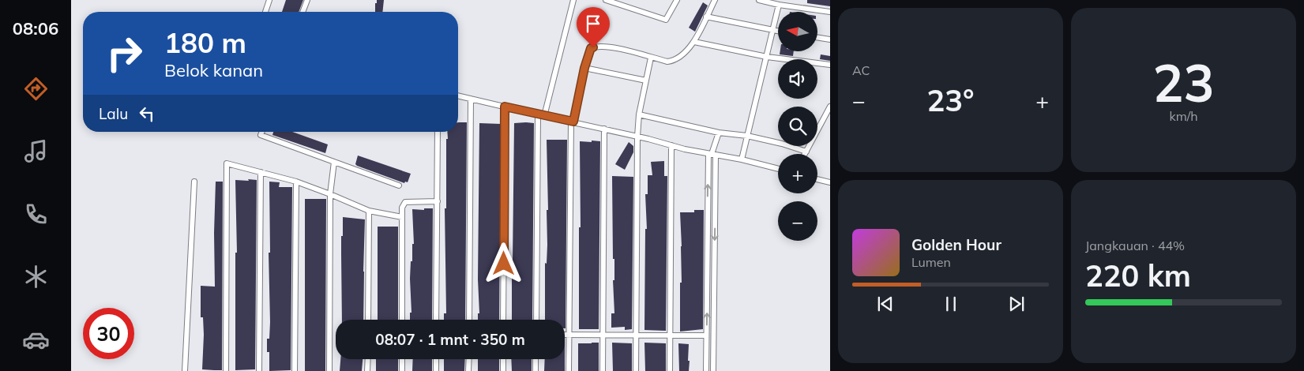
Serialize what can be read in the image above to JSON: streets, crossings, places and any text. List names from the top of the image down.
{
  "north": "left",
  "page": {
    "tabs": "08:06",
    "tile": [
      "AC",
      ["23", "km/h"],
      ["Jangkauan · 44%", "220 km"]
    ],
    "map_buttons": ["+", "−"],
    "turn": ["180 m", "Belok kanan"],
    "heat": ["−", "23°", "+"],
    "then": "Lalu",
    "song": ["Golden Hour", "Lumen"],
    "limit": "30",
    "trip": "08:07 · 1 mnt · 350 m"
  }
}
